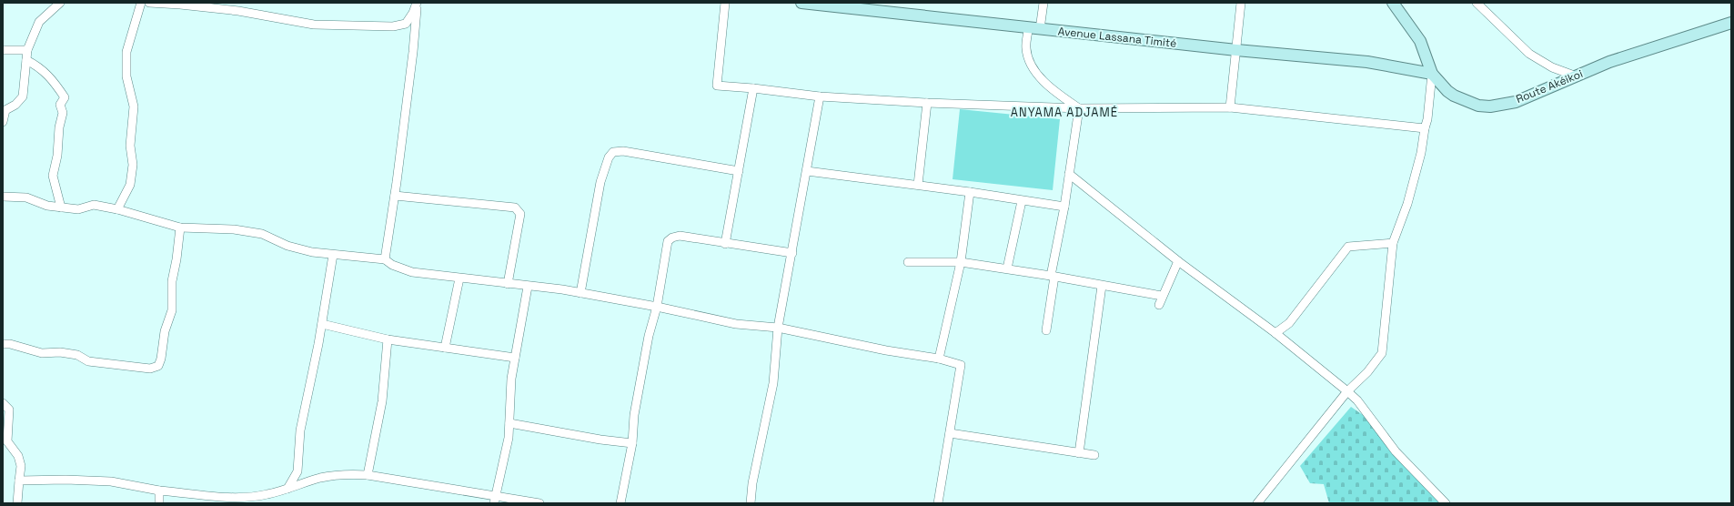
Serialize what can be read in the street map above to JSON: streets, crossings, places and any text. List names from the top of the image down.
{
  "streets": {
    "street": ["Avenue Lassana Timité", "Route Akéikoi"]
  },
  "crossings": [
    ["Avenue Lassana Timité", "Route Akéikoi"]
  ],
  "districts": ["ANYAMA ADJAMÉ"]
}
